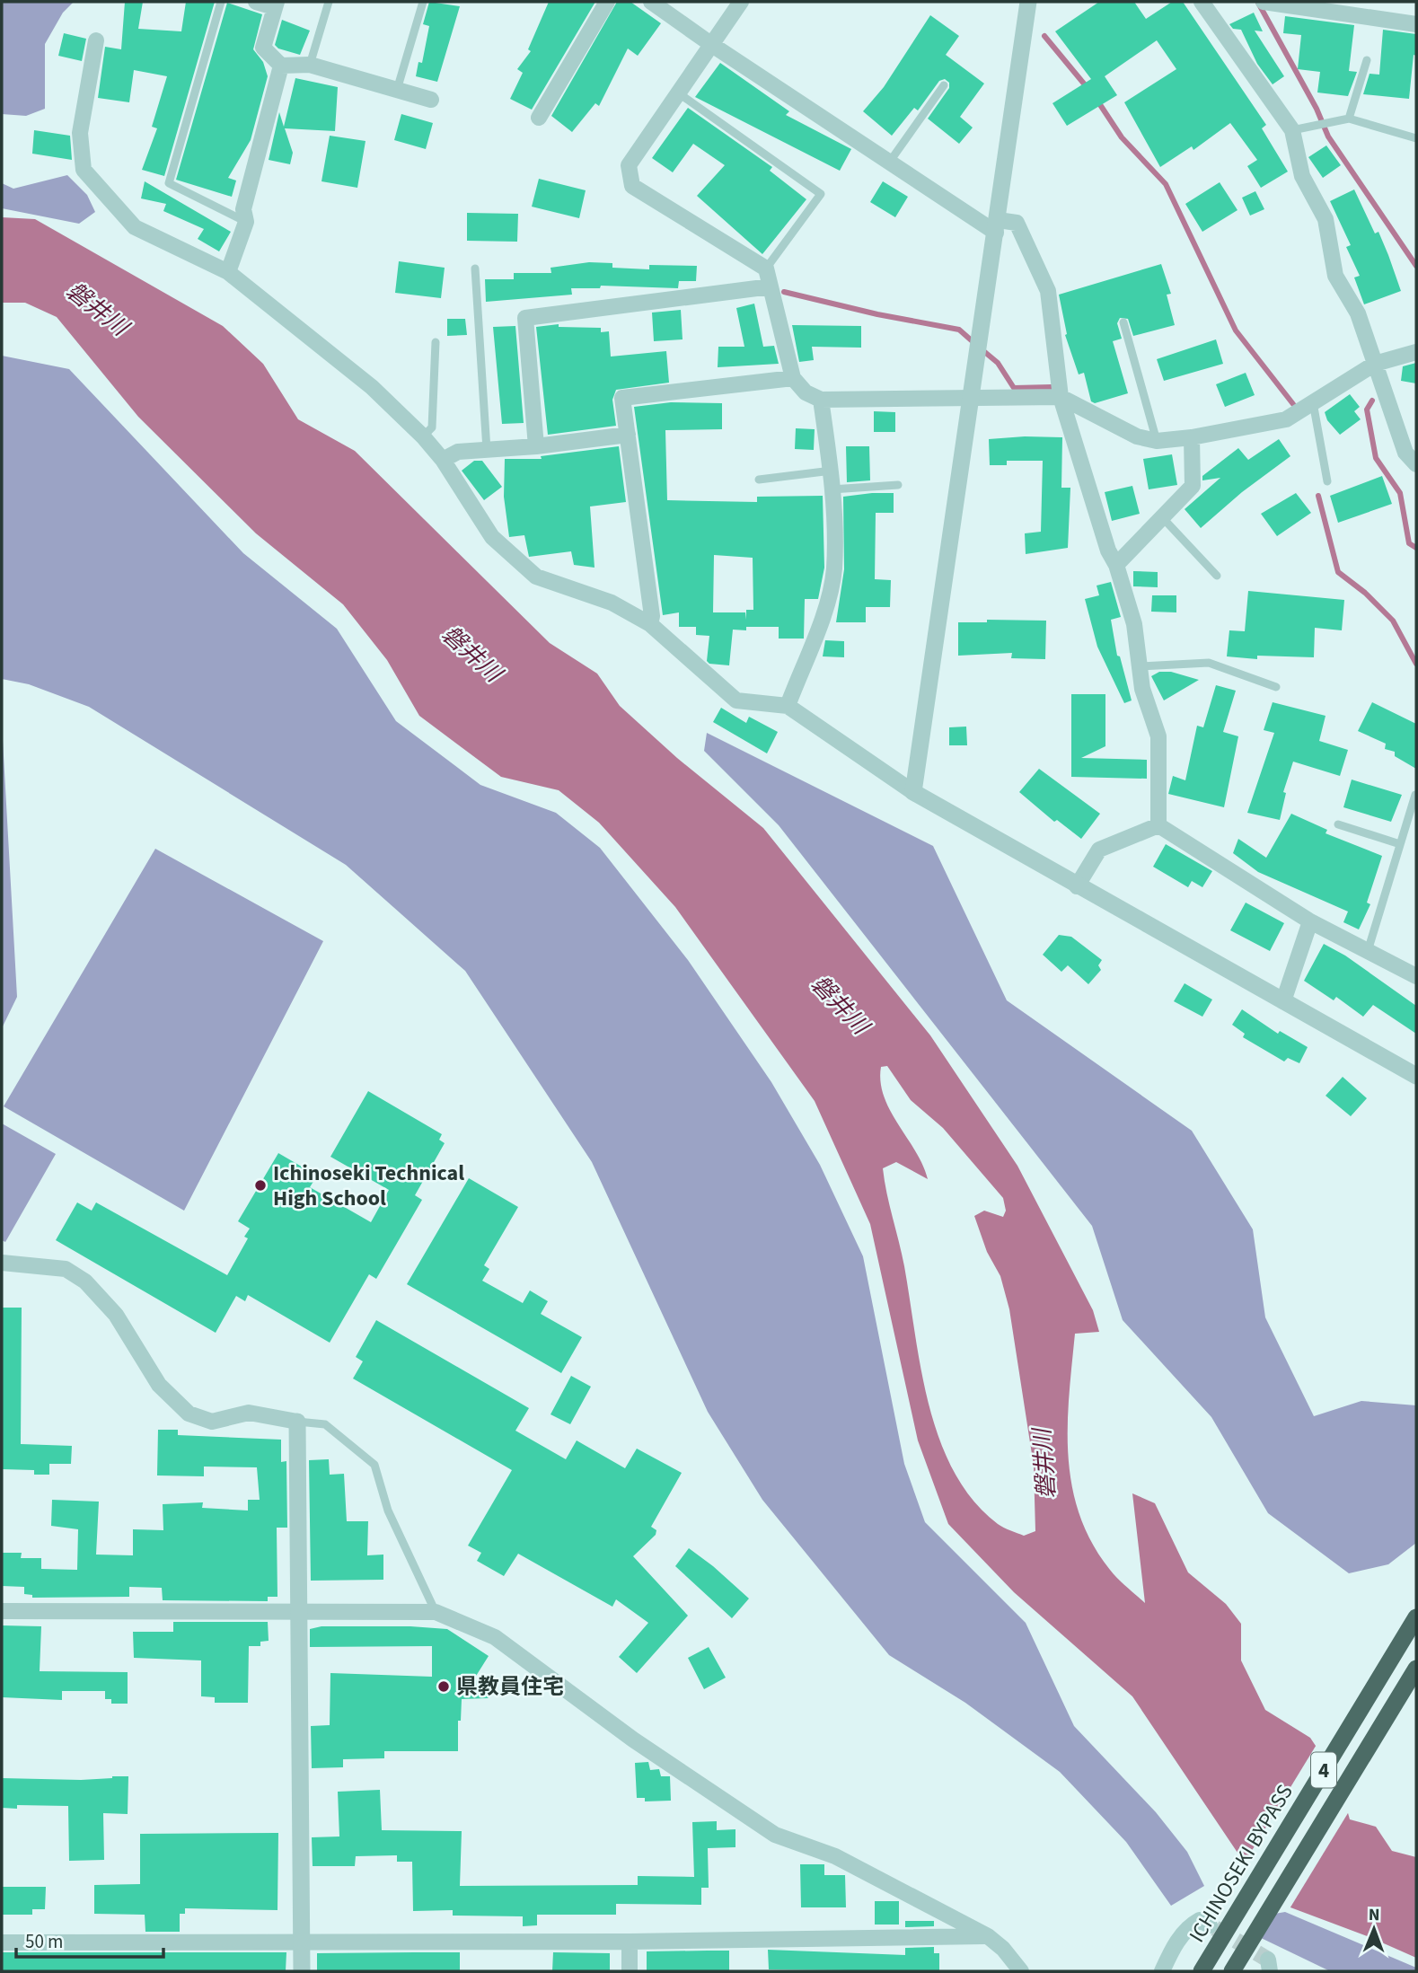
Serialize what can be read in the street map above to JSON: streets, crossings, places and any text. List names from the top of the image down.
{
  "streets": {
    "highway": ["4", "ICHINOSEKI BYPASS"]
  },
  "water": ["磐井川"],
  "places": ["Ichinoseki Technical High School", "県教員住宅"],
  "scale_bar": "50 m",
  "north": "top"
}
